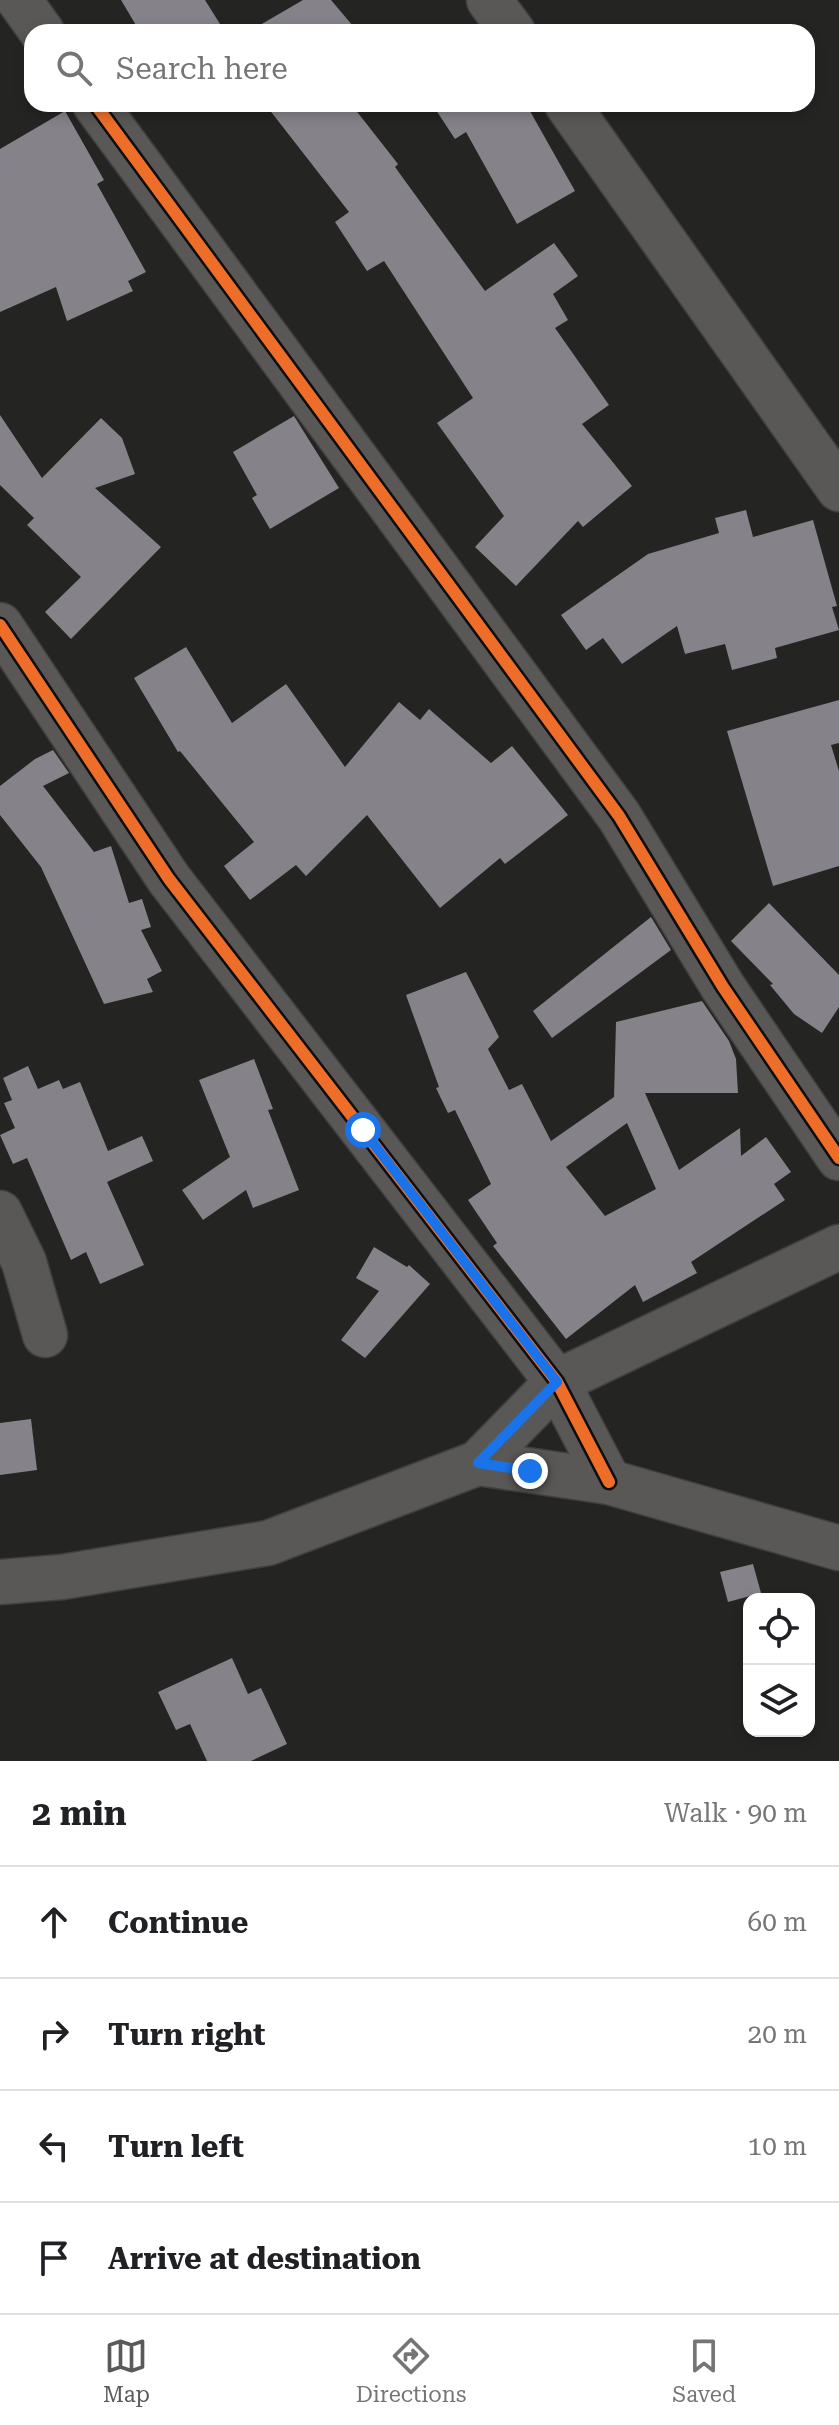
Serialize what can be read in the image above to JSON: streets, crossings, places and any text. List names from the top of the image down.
{
  "page": {
    "search": "Search here",
    "heading": ["2 min", "Walk · 90 m"],
    "list": [
      ["Continue", "60 m"],
      ["Turn right", "20 m"],
      ["Turn left", "10 m"],
      "Arrive at destination"
    ],
    "nav": ["Map", "Directions", "Saved"]
  }
}
